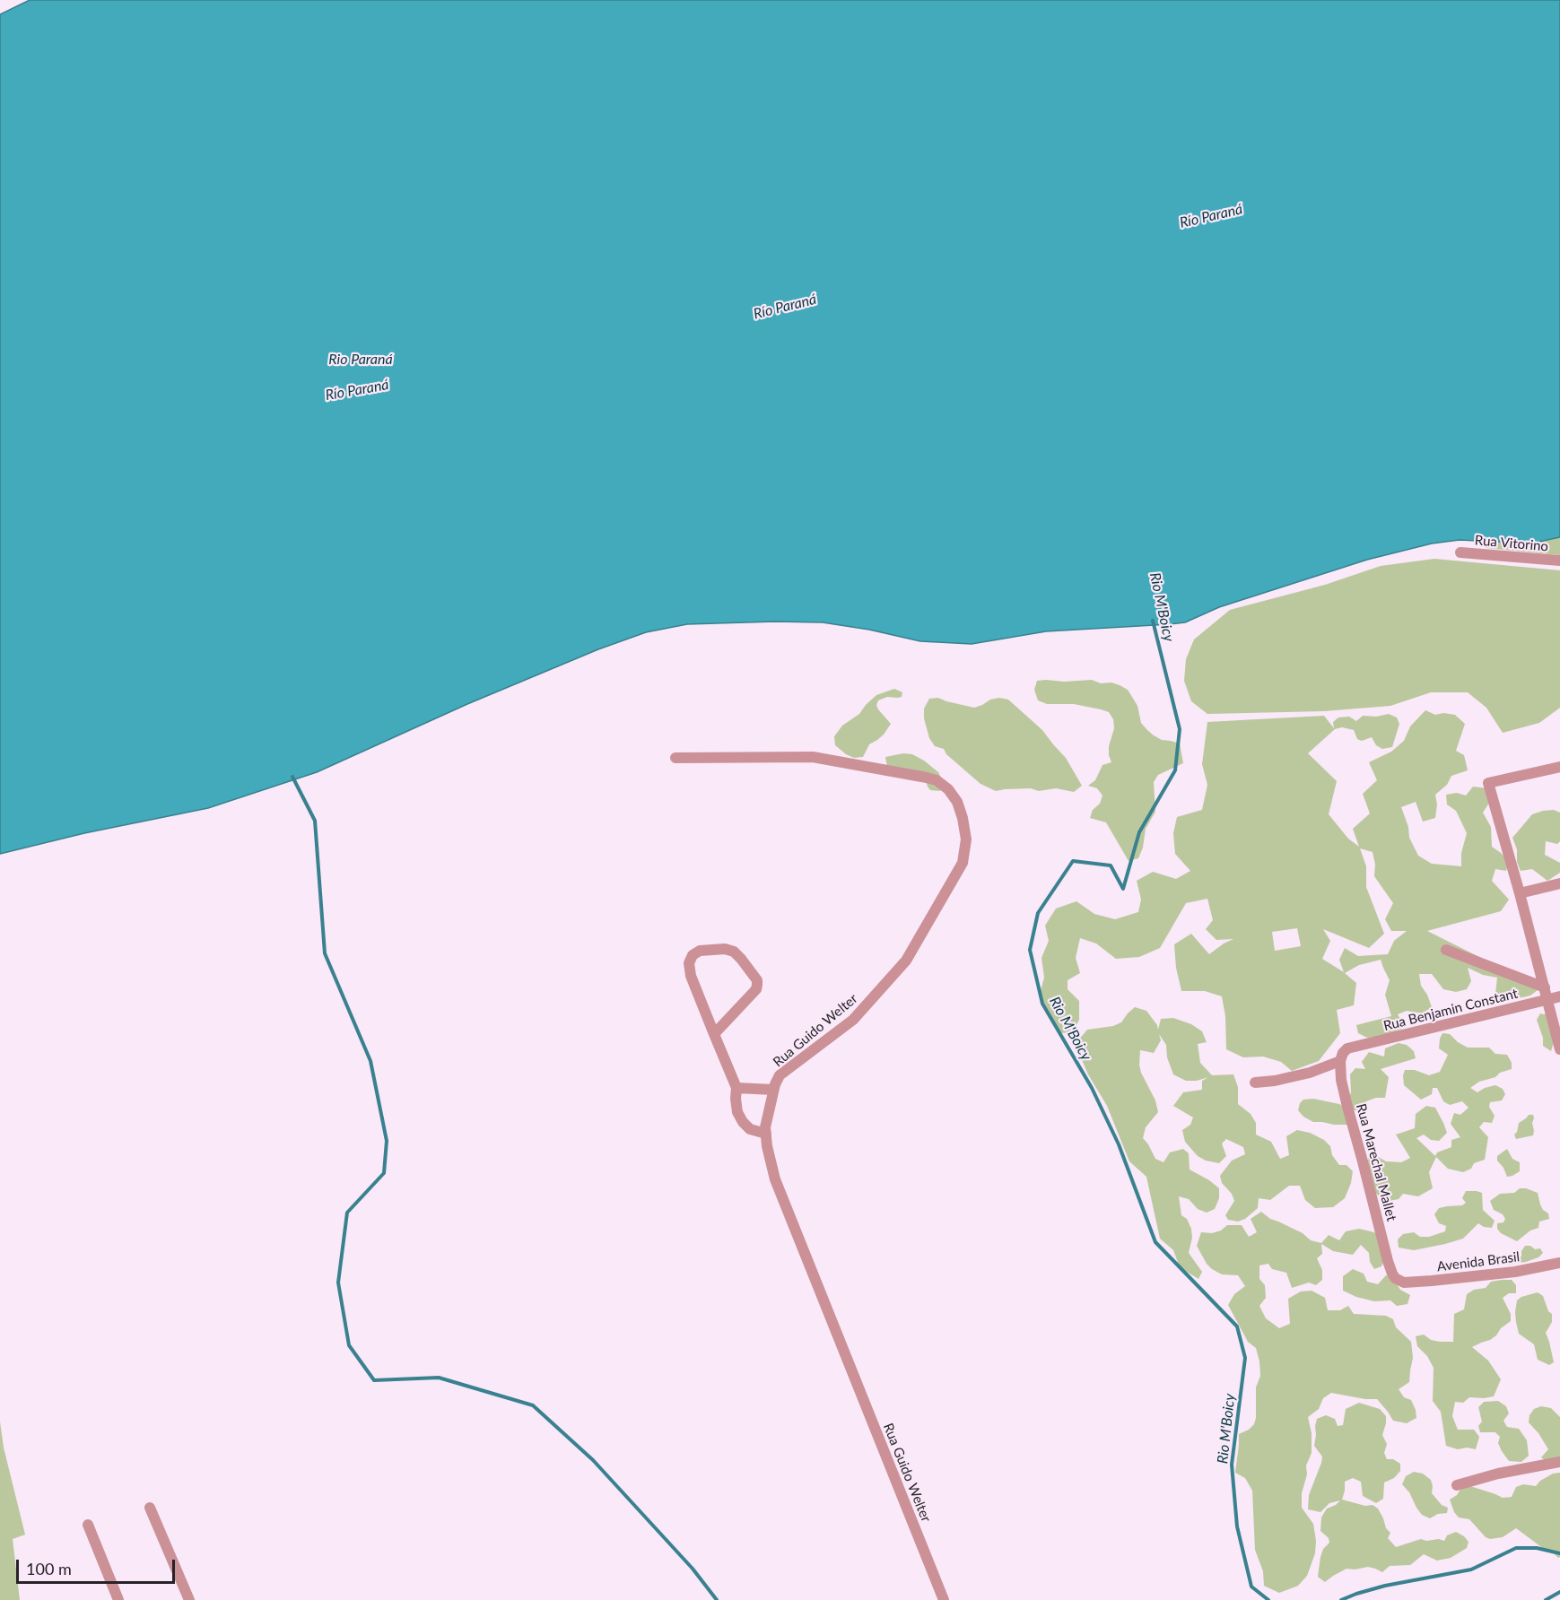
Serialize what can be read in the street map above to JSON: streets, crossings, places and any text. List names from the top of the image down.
{
  "streets": {
    "street": [
      "Rua Vitorino",
      "Rua Benjamin Constant",
      "Rua Guido Welter",
      "Rua Marechal Mallet",
      "Avenida Brasil"
    ]
  },
  "crossings": [
    ["Rua Benjamin Constant", "Rua Marechal Mallet"],
    ["Rua Marechal Mallet", "Avenida Brasil"]
  ],
  "water": ["Río Paraná", "Rio Paraná", "Rio M'Boicy"],
  "scale_bar": "100 m"
}
